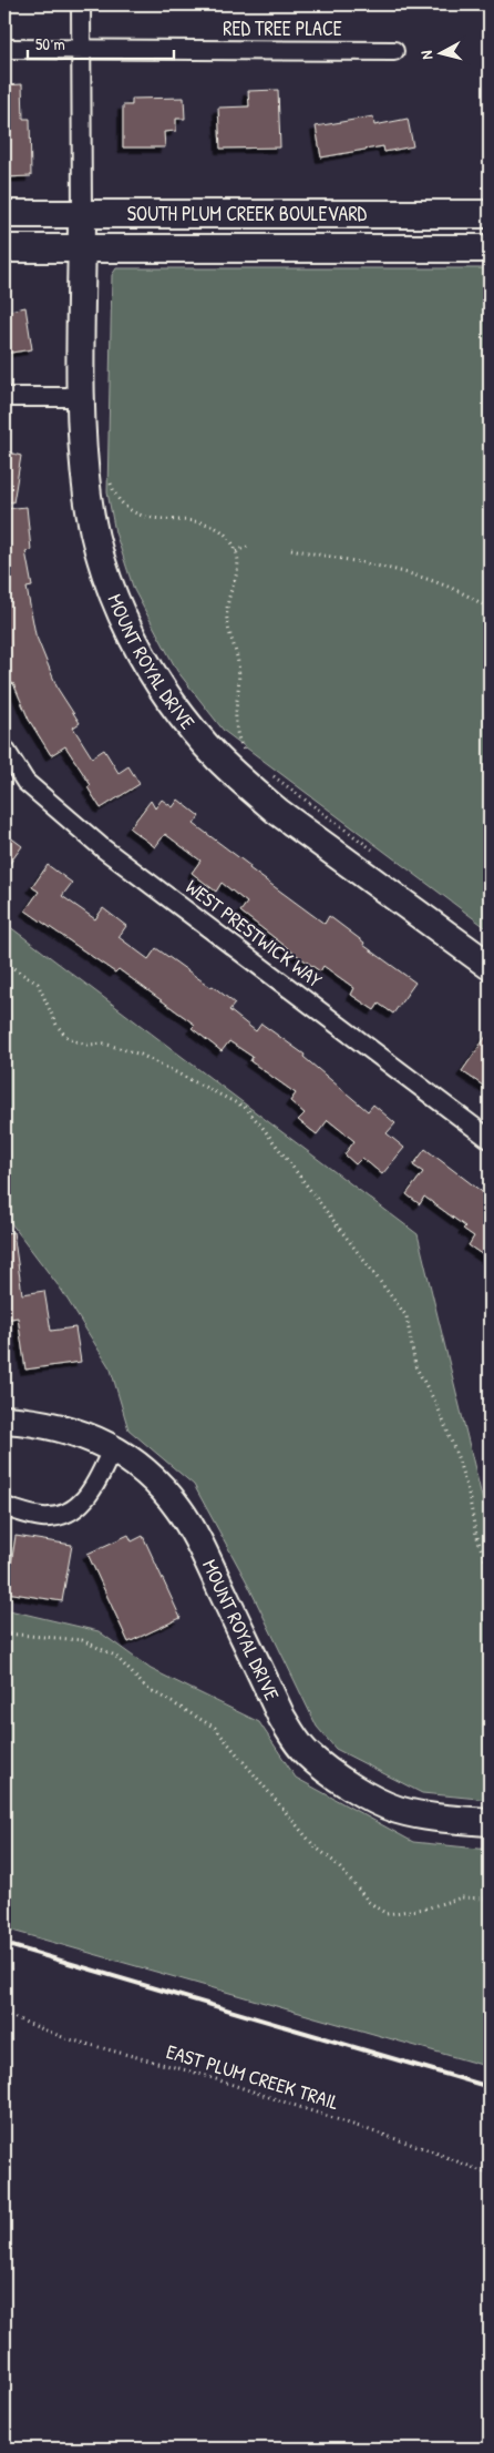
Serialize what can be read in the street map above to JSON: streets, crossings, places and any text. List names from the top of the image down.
{
  "streets": {
    "street": [
      "RED TREE PLACE",
      "SOUTH PLUM CREEK BOULEVARD",
      "MOUNT ROYAL DRIVE",
      "WEST PRESTWICK WAY"
    ],
    "path": ["EAST PLUM CREEK TRAIL"]
  },
  "crossings": [
    ["SOUTH PLUM CREEK BOULEVARD", "MOUNT ROYAL DRIVE"]
  ],
  "scale_bar": "50 m",
  "north": "left"
}
